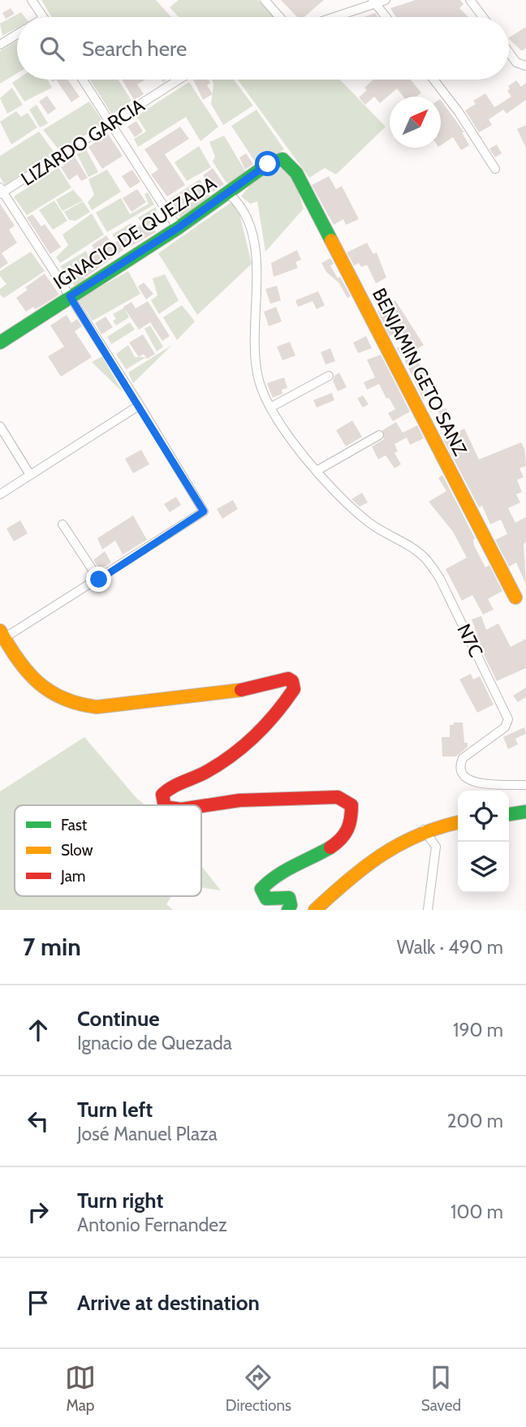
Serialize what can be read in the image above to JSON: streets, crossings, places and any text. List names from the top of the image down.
{
  "streets": {
    "street": [
      "LIZARDO GARCIA",
      "IGNACIO DE QUEZADA",
      "BENJAMIN GETO SANZ",
      "N7C"
    ]
  },
  "crossings": [
    ["IGNACIO DE QUEZADA", "BENJAMIN GETO SANZ"],
    ["IGNACIO DE QUEZADA", "N7C"]
  ],
  "legend": ["Fast", "Slow", "Jam"],
  "north": "top right",
  "page": {
    "search": "Search here",
    "heading": ["7 min", "Walk · 490 m"],
    "list": [
      ["Continue", "Ignacio de Quezada", "190 m"],
      ["Turn left", "José Manuel Plaza", "200 m"],
      ["Turn right", "Antonio Fernandez", "100 m"],
      "Arrive at destination"
    ],
    "nav": ["Map", "Directions", "Saved"]
  }
}
